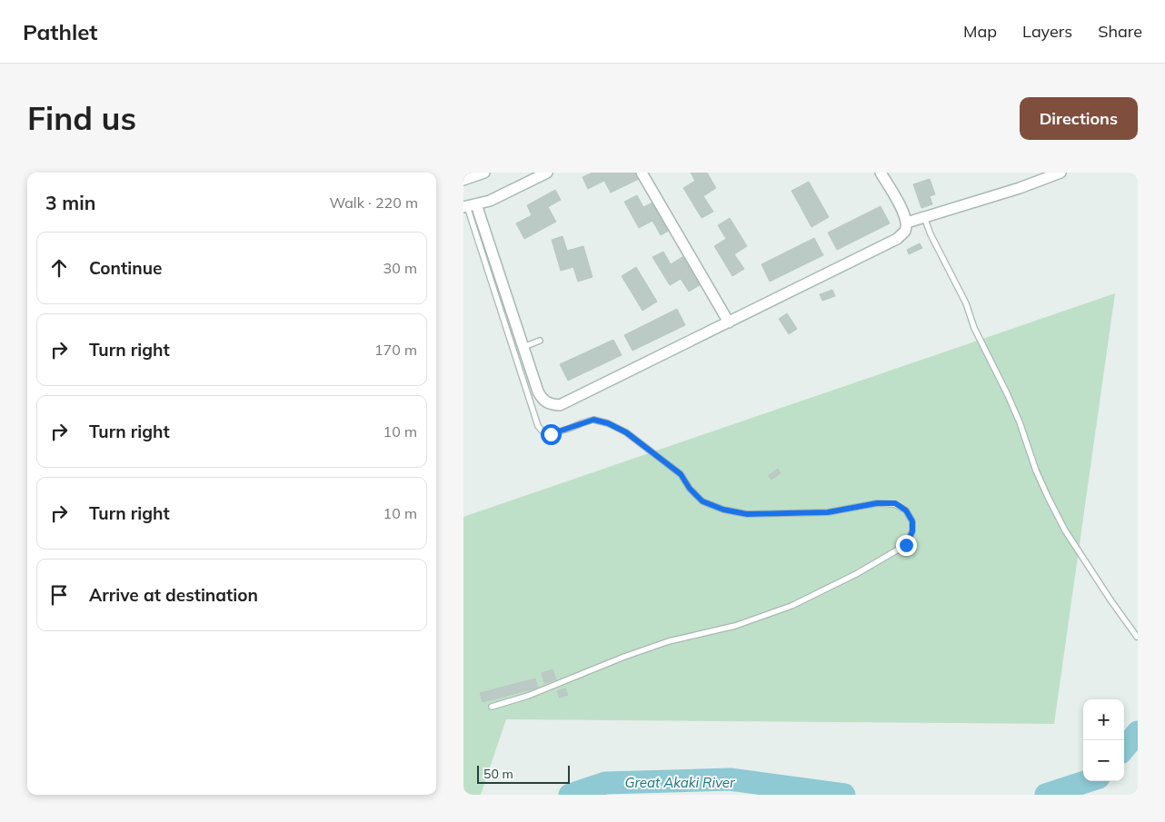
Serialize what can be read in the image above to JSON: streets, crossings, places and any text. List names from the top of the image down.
{
  "water": ["Great Akaki River"],
  "scale_bar": "50 m",
  "page": {
    "header": "Pathlet",
    "nav": ["Map", "Layers", "Share"],
    "buttons": "Directions",
    "title": "Find us",
    "heading": ["3 min", "Walk · 220 m"],
    "list": [
      ["Continue", "30 m"],
      ["Turn right", "170 m"],
      ["Turn right", "10 m"],
      ["Turn right", "10 m"],
      "Arrive at destination"
    ],
    "map_buttons": ["+", "−"],
    "scale": "50 m"
  }
}
